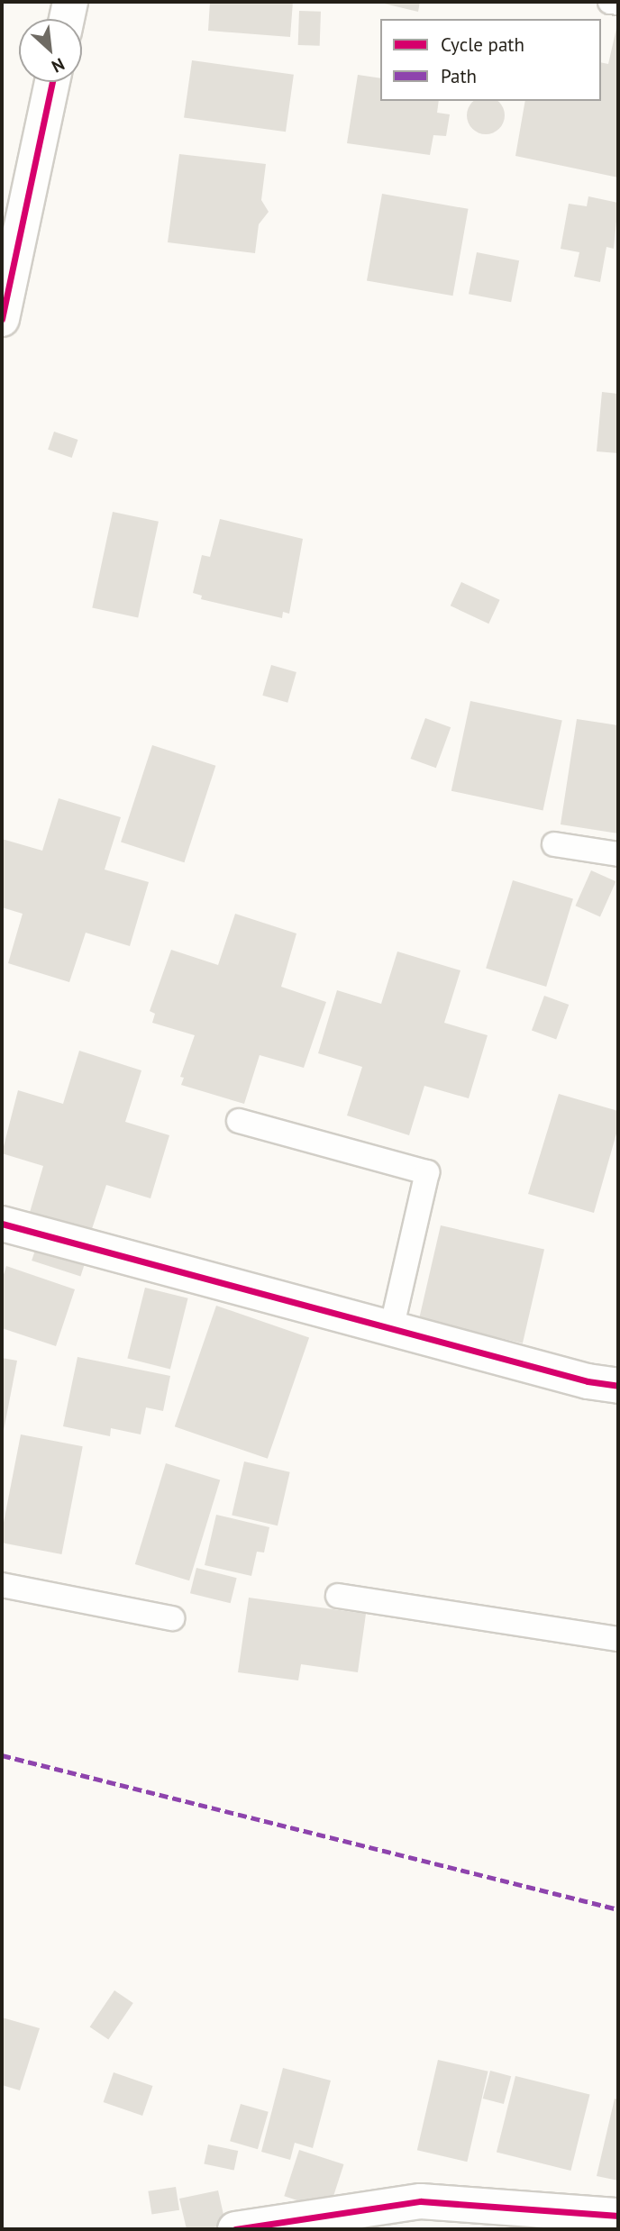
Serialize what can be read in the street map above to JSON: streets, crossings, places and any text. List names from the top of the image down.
{
  "legend": ["Cycle path", "Path"],
  "north": "bottom right"
}
